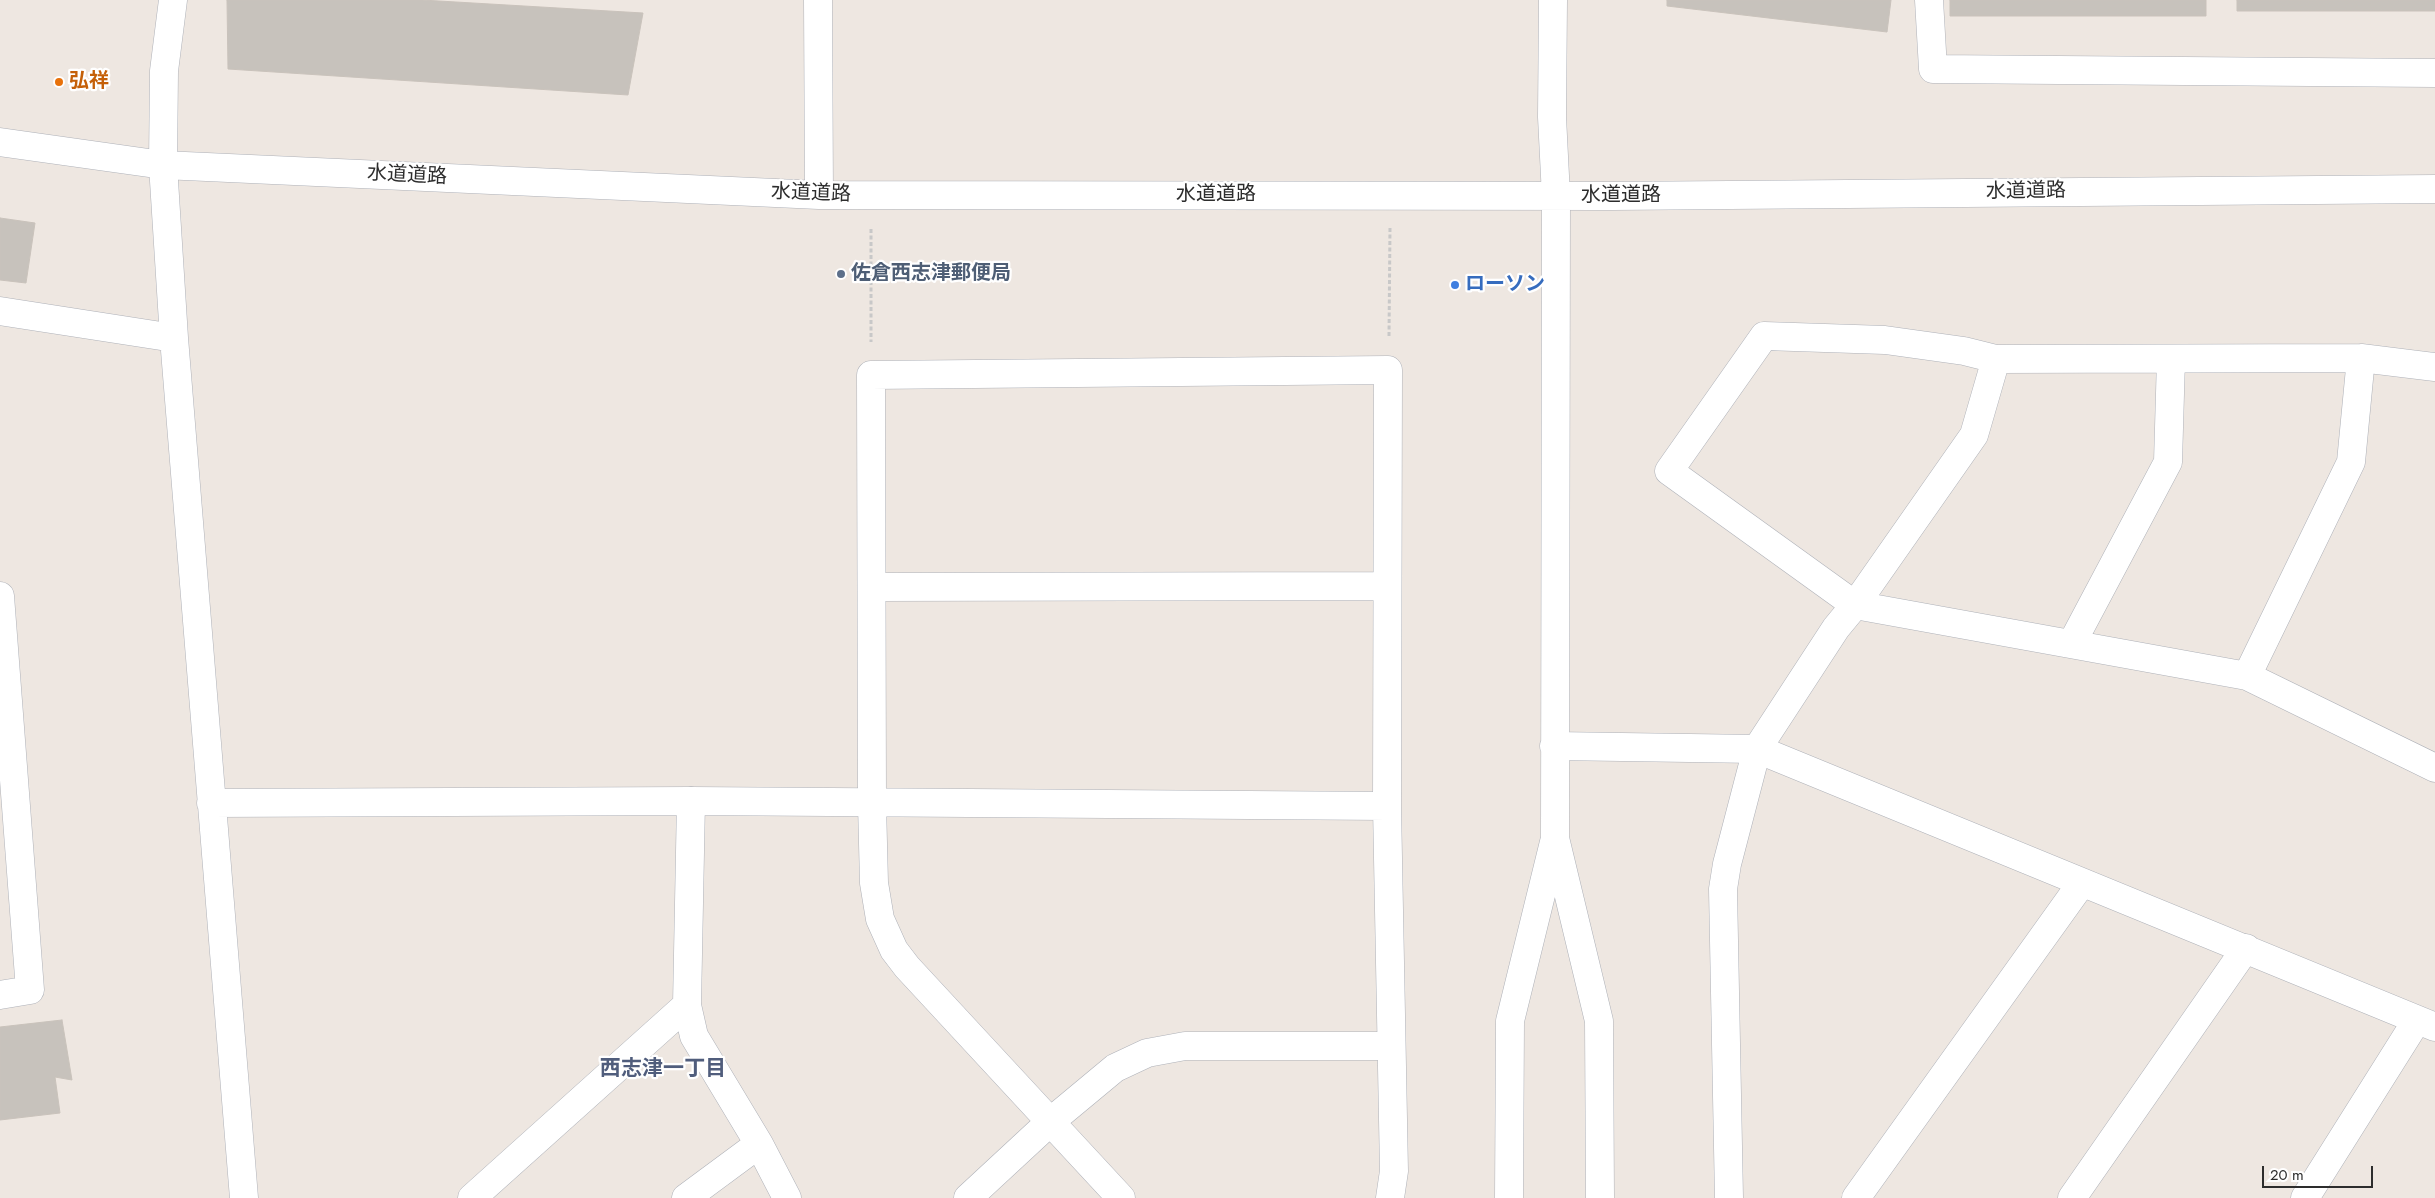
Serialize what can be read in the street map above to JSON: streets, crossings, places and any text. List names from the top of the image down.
{
  "streets": {
    "street": ["水道道路"]
  },
  "districts": ["西志津一丁目"],
  "places": ["弘祥", "佐倉西志津郵便局", "ローソン"],
  "scale_bar": "20 m"
}
